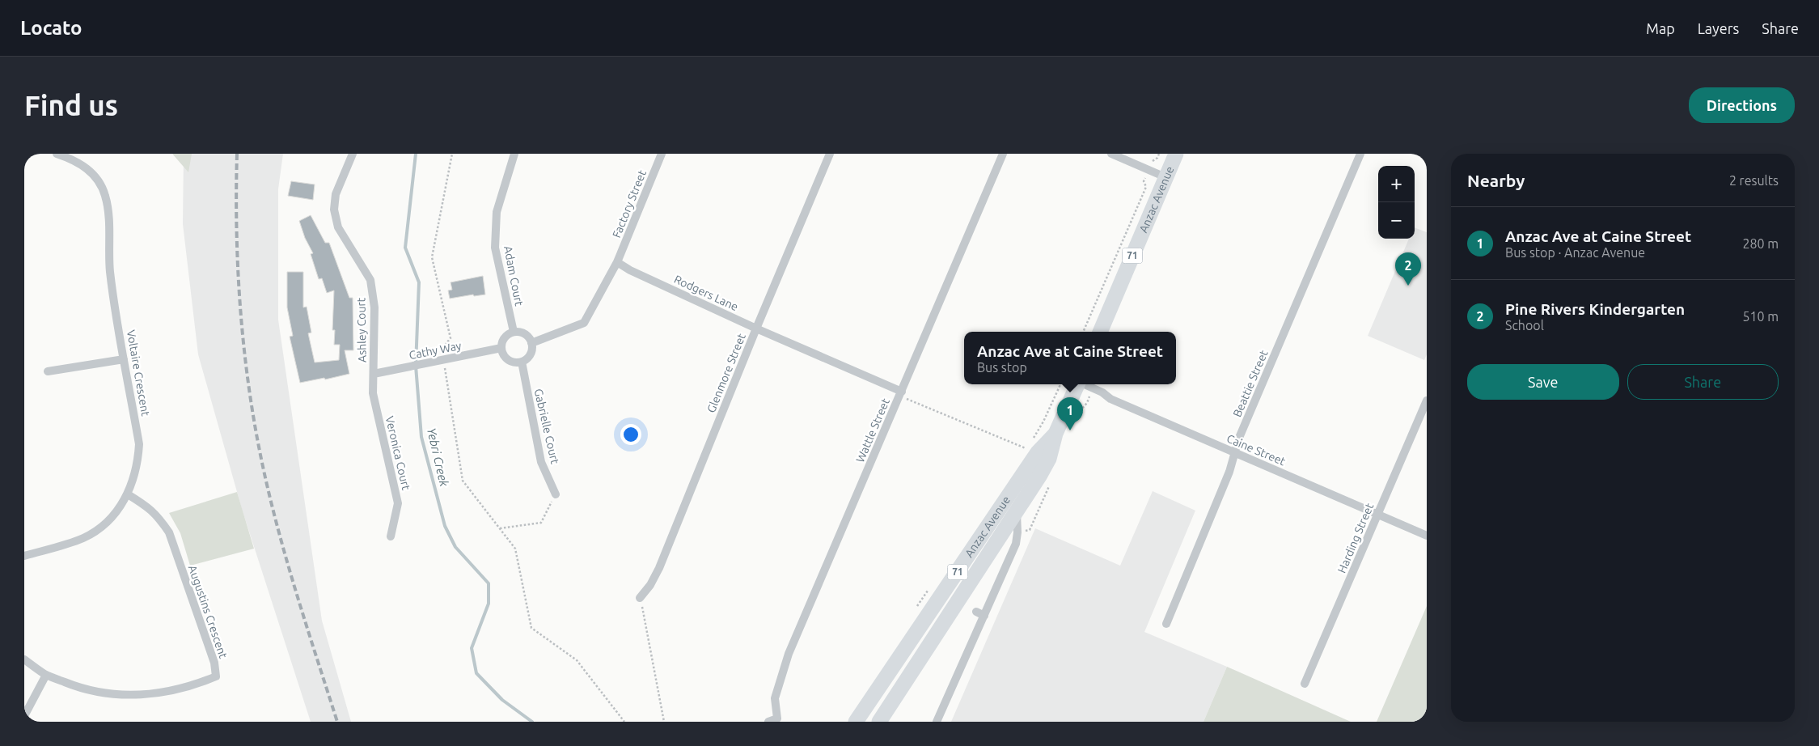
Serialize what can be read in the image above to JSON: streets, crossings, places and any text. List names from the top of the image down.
{
  "streets": {
    "highway": ["Anzac Avenue", "71"],
    "street": [
      "Factory Street",
      "Adam Court",
      "Rodgers Lane",
      "Ashley Court",
      "Cathy Way",
      "Voltaire Crescent",
      "Glenmore Street",
      "Beattie Street",
      "Gabrielle Court",
      "Wattle Street",
      "Caine Street",
      "Veronica Court",
      "Harding Street",
      "Augustins Crescent"
    ]
  },
  "crossings": [
    ["Factory Street", "Rodgers Lane"],
    ["Adam Court", "Cathy Way"],
    ["Adam Court", "Gabrielle Court"],
    ["Rodgers Lane", "Glenmore Street"],
    ["Rodgers Lane", "Wattle Street"],
    ["Ashley Court", "Cathy Way"],
    ["Ashley Court", "Veronica Court"],
    ["Cathy Way", "Gabrielle Court"],
    ["Cathy Way", "Veronica Court"],
    ["Voltaire Crescent", "Augustins Crescent"],
    ["Beattie Street", "Caine Street"],
    ["Caine Street", "Harding Street"]
  ],
  "water": ["Yebri Creek"],
  "page": {
    "header": "Locato",
    "nav": ["Map", "Layers", "Share"],
    "buttons": [
      "Directions",
      ["Save", "Share"]
    ],
    "title": "Find us",
    "heading": ["Nearby", "2 results"],
    "map_buttons": ["+", "−"],
    "list": [
      {
        "mark": "1",
        "name": "Anzac Ave at Caine Street",
        "note": "Bus stop · Anzac Avenue",
        "value": "280 m"
      },
      {
        "mark": "2",
        "name": "Pine Rivers Kindergarten",
        "note": "School",
        "value": "510 m"
      }
    ],
    "pins": ["2", "1"],
    "popup": ["Anzac Ave at Caine Street", "Bus stop"]
  }
}
